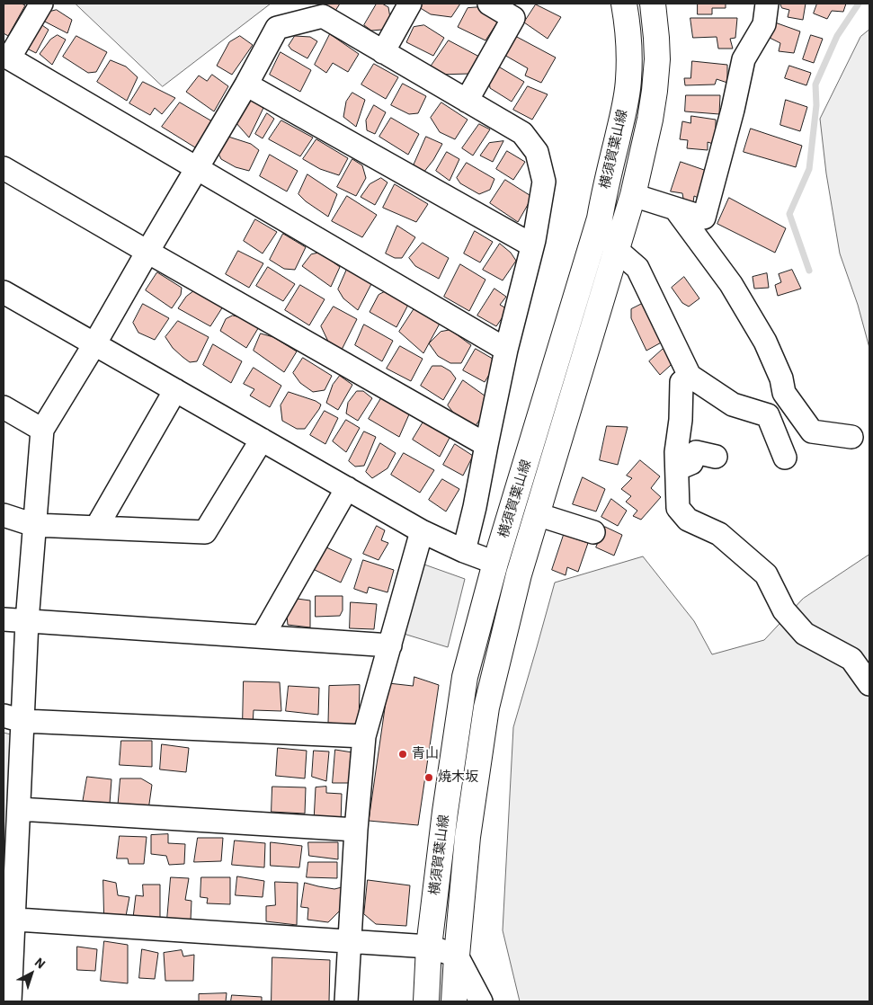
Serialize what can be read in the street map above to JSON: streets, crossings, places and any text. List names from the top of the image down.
{
  "streets": {
    "main road": ["横須賀葉山線"]
  },
  "places": ["青山", "焼木坂"],
  "north": "top right"
}
